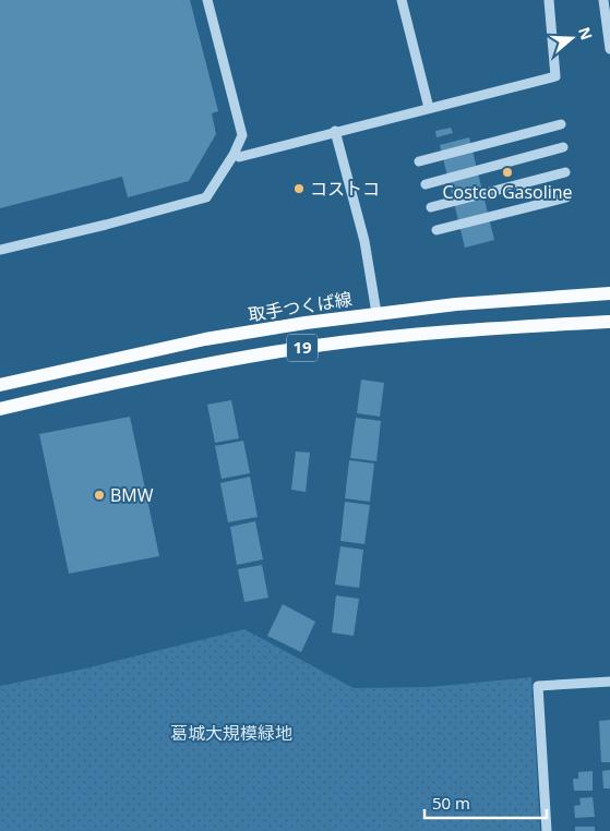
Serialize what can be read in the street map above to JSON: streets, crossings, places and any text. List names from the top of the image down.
{
  "streets": {
    "main road": ["取手つくば線", "19"]
  },
  "parks": ["葛城大規模緑地"],
  "places": ["Costco Gasoline", "コストコ", "BMW"],
  "scale_bar": "50 m",
  "north": "right"
}
